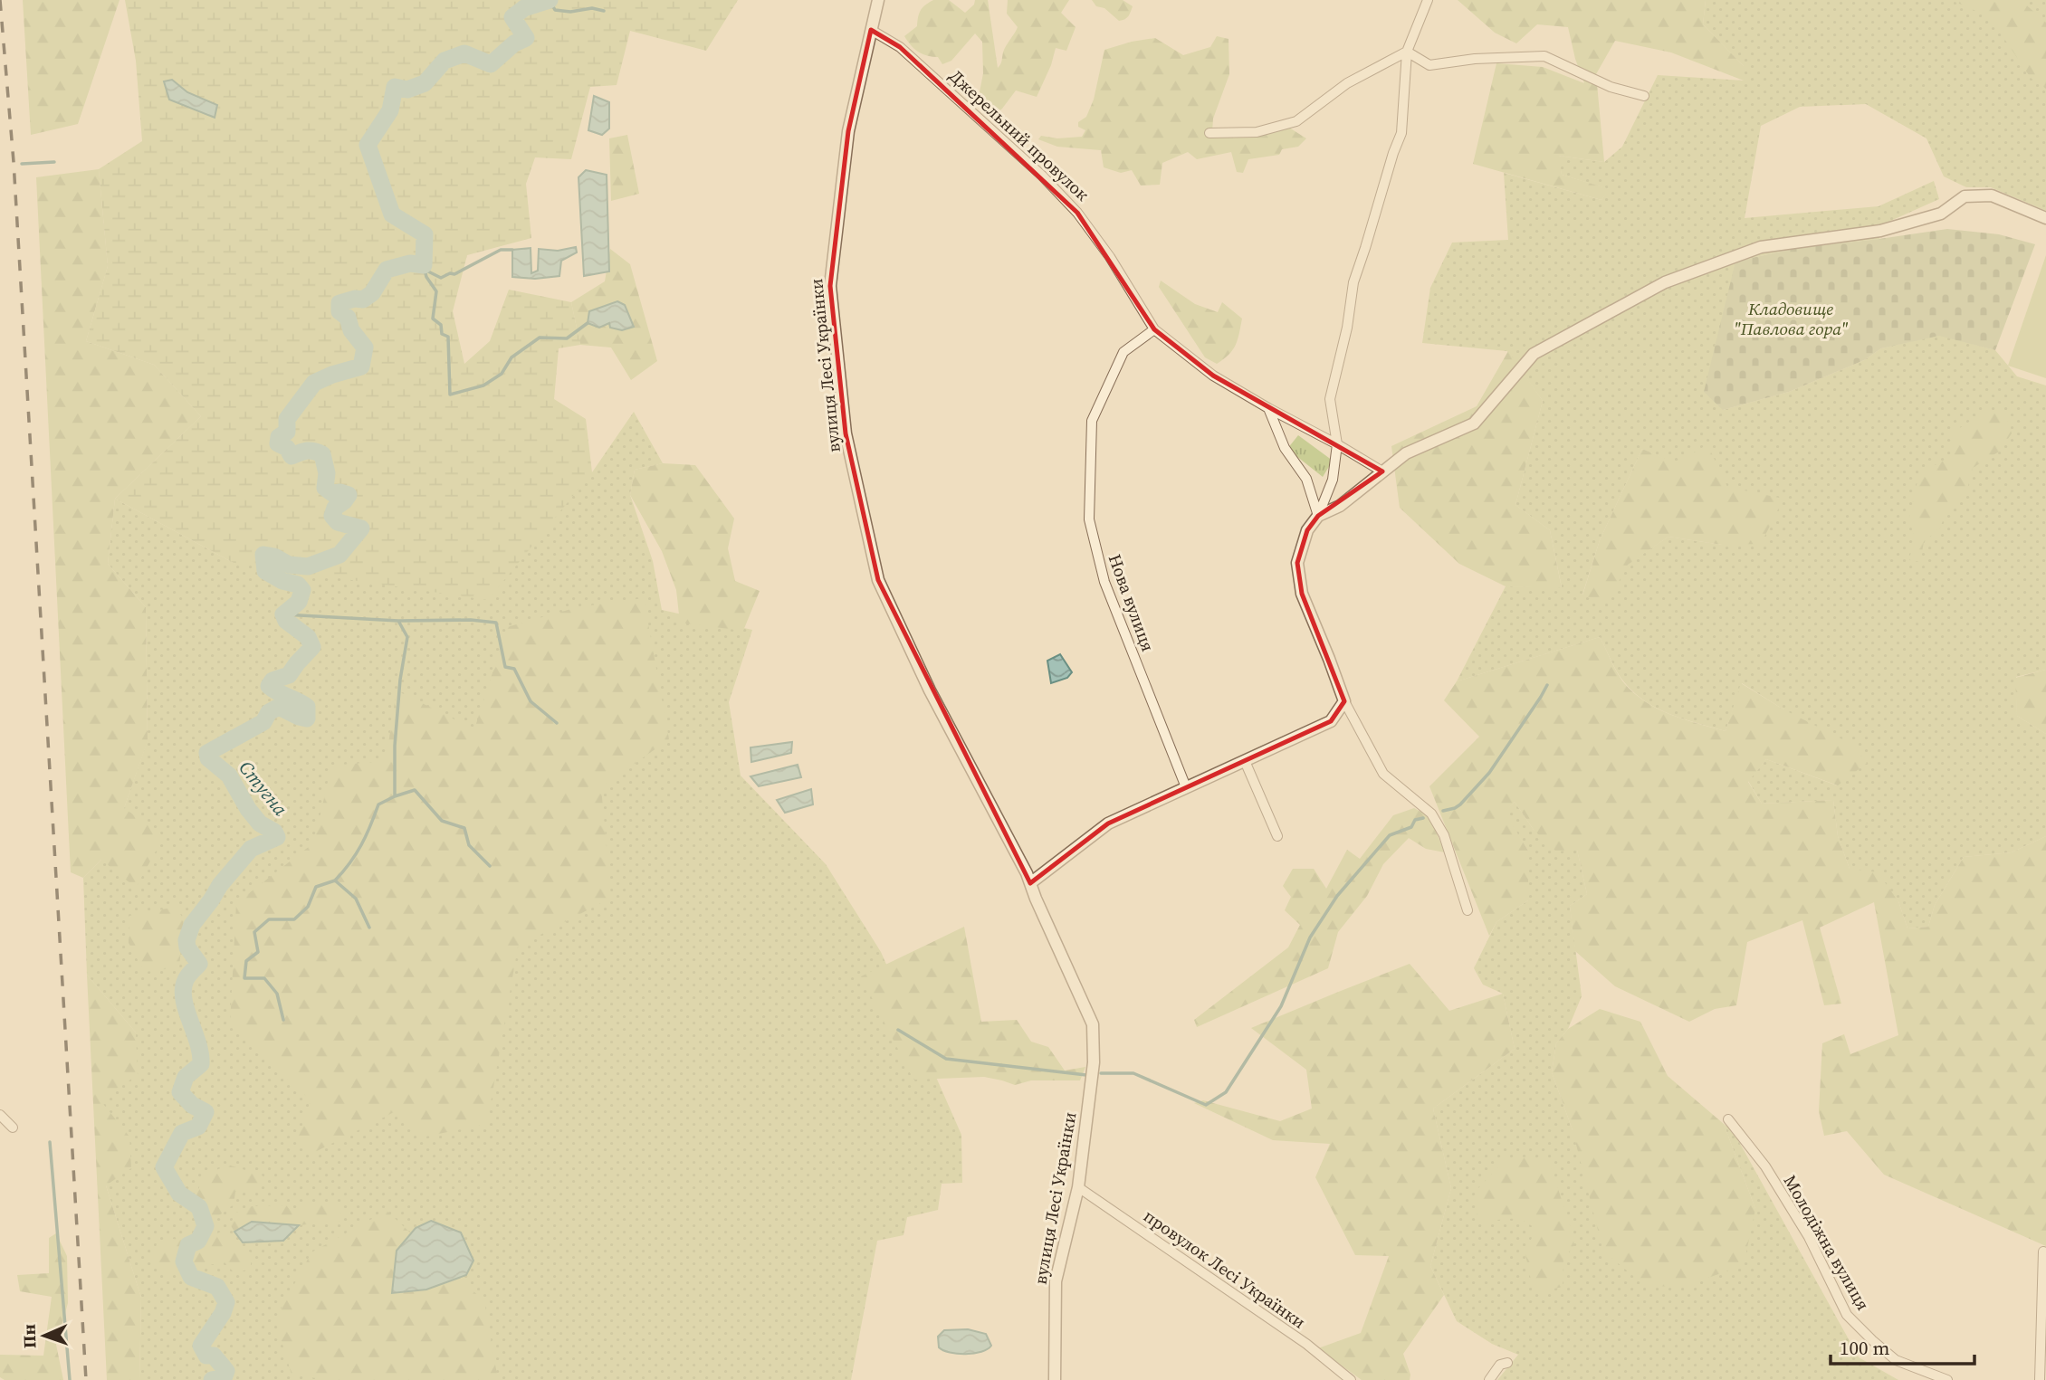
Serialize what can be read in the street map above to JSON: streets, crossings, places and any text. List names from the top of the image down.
{
  "streets": {
    "street": [
      "Джерельний провулок",
      "вулиця Лесі Українки",
      "Нова вулиця",
      "Молодіжна вулиця",
      "провулок Лесі Українки"
    ]
  },
  "crossings": [
    ["Джерельний провулок", "вулиця Лесі Українки"],
    ["Джерельний провулок", "Нова вулиця"],
    ["вулиця Лесі Українки", "провулок Лесі Українки"]
  ],
  "water": ["Стугна"],
  "parks": ["Кладовище \"Павлова гора\""],
  "scale_bar": "100 m",
  "north": "left"
}
